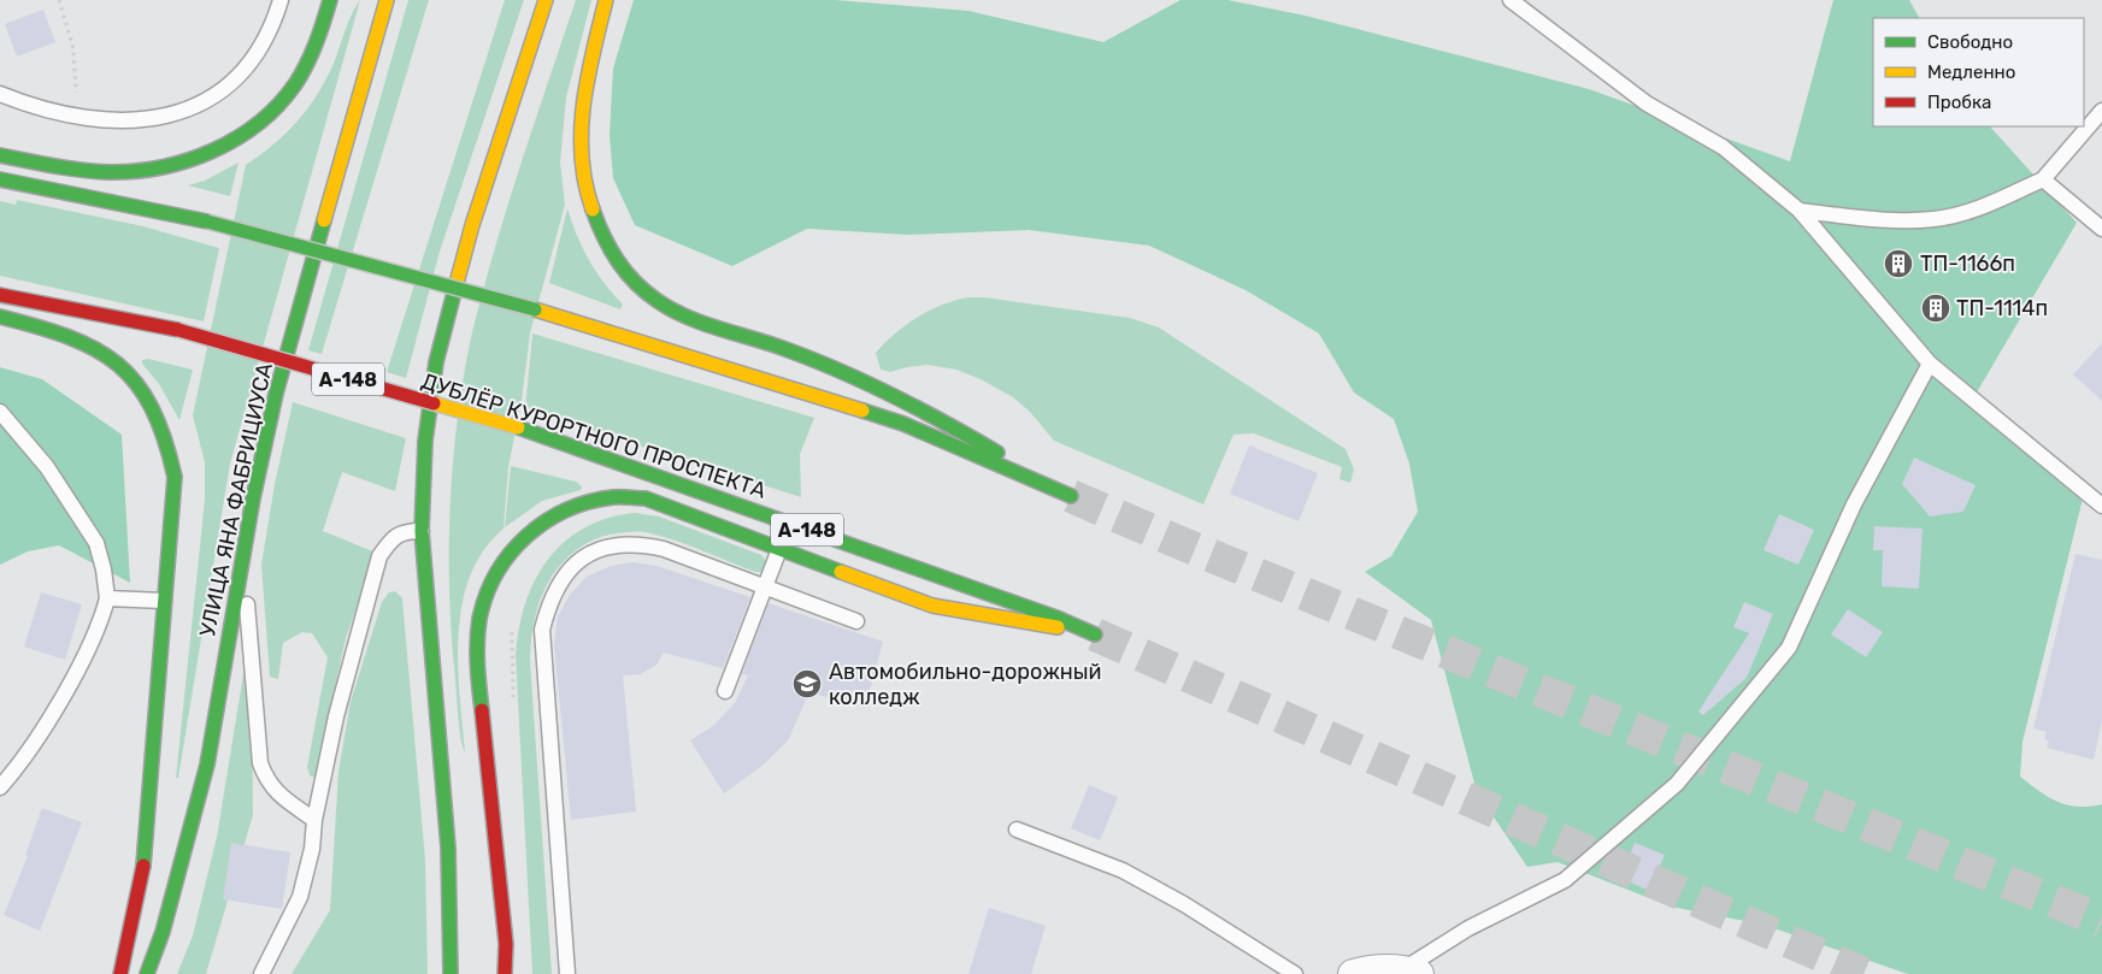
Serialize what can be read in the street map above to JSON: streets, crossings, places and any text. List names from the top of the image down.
{
  "streets": {
    "main road": ["А-148", "ДУБЛЁР КУРОРТНОГО ПРОСПЕКТА", "УЛИЦА ЯНА ФАБРИЦИУСА"]
  },
  "crossings": [
    ["А-148", "ДУБЛЁР КУРОРТНОГО ПРОСПЕКТА"]
  ],
  "places": {
    "building": ["ТП-1166п", "ТП-1114п"],
    "school or university": ["Автомобильно-дорожный колледж"]
  },
  "legend": ["Свободно", "Медленно", "Пробка"]
}
